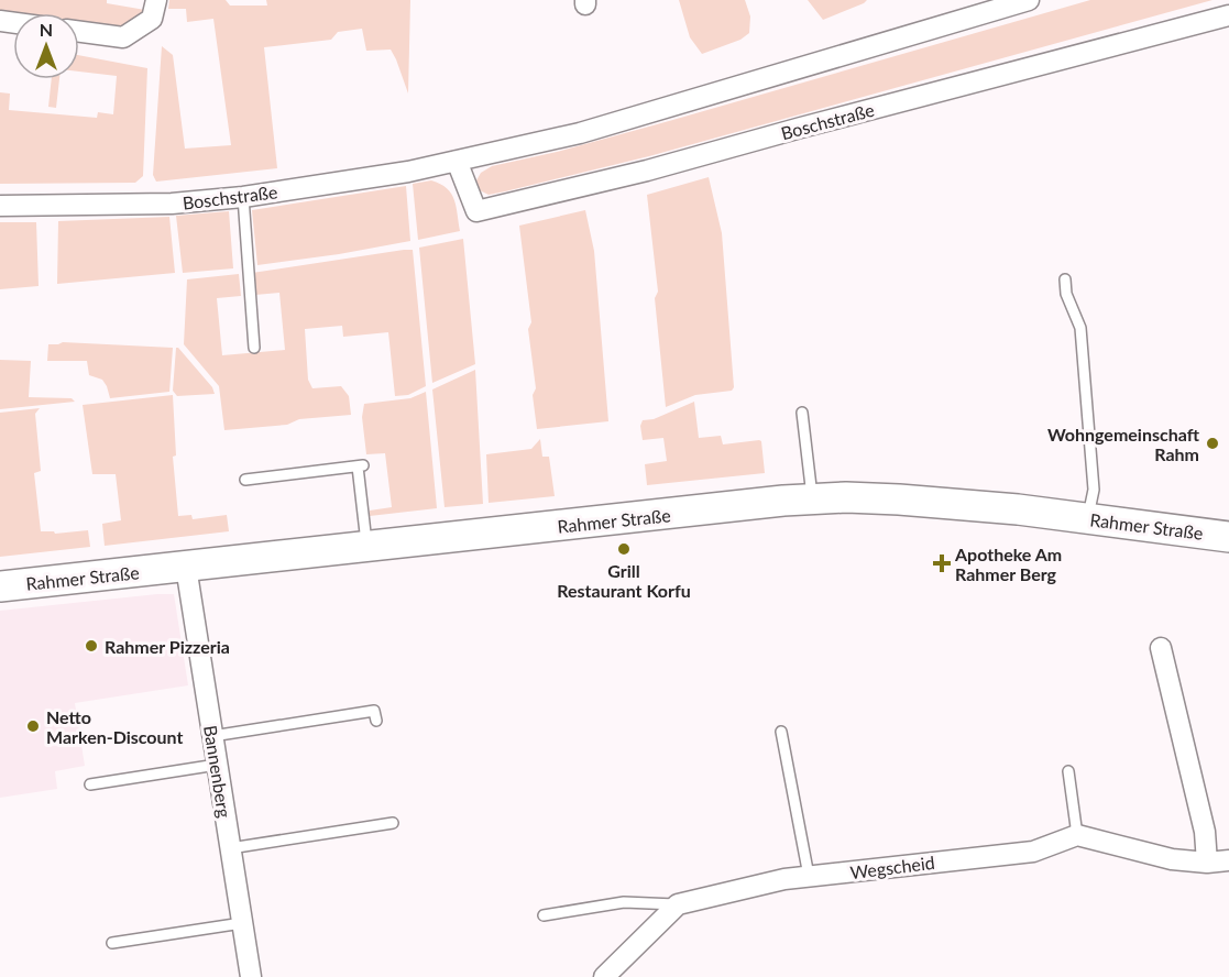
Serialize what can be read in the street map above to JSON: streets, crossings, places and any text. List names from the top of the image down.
{
  "streets": {
    "main road": ["Rahmer Straße"],
    "street": ["Boschstraße", "Bannenberg", "Wegscheid"]
  },
  "crossings": [
    ["Rahmer Straße", "Bannenberg"]
  ],
  "places": {
    "other": [
      "Wohngemeinschaft Rahm",
      "Grill Restaurant Korfu",
      "Rahmer Pizzeria",
      "Netto Marken-Discount"
    ],
    "health": ["Apotheke Am Rahmer Berg"]
  },
  "north": "top"
}
